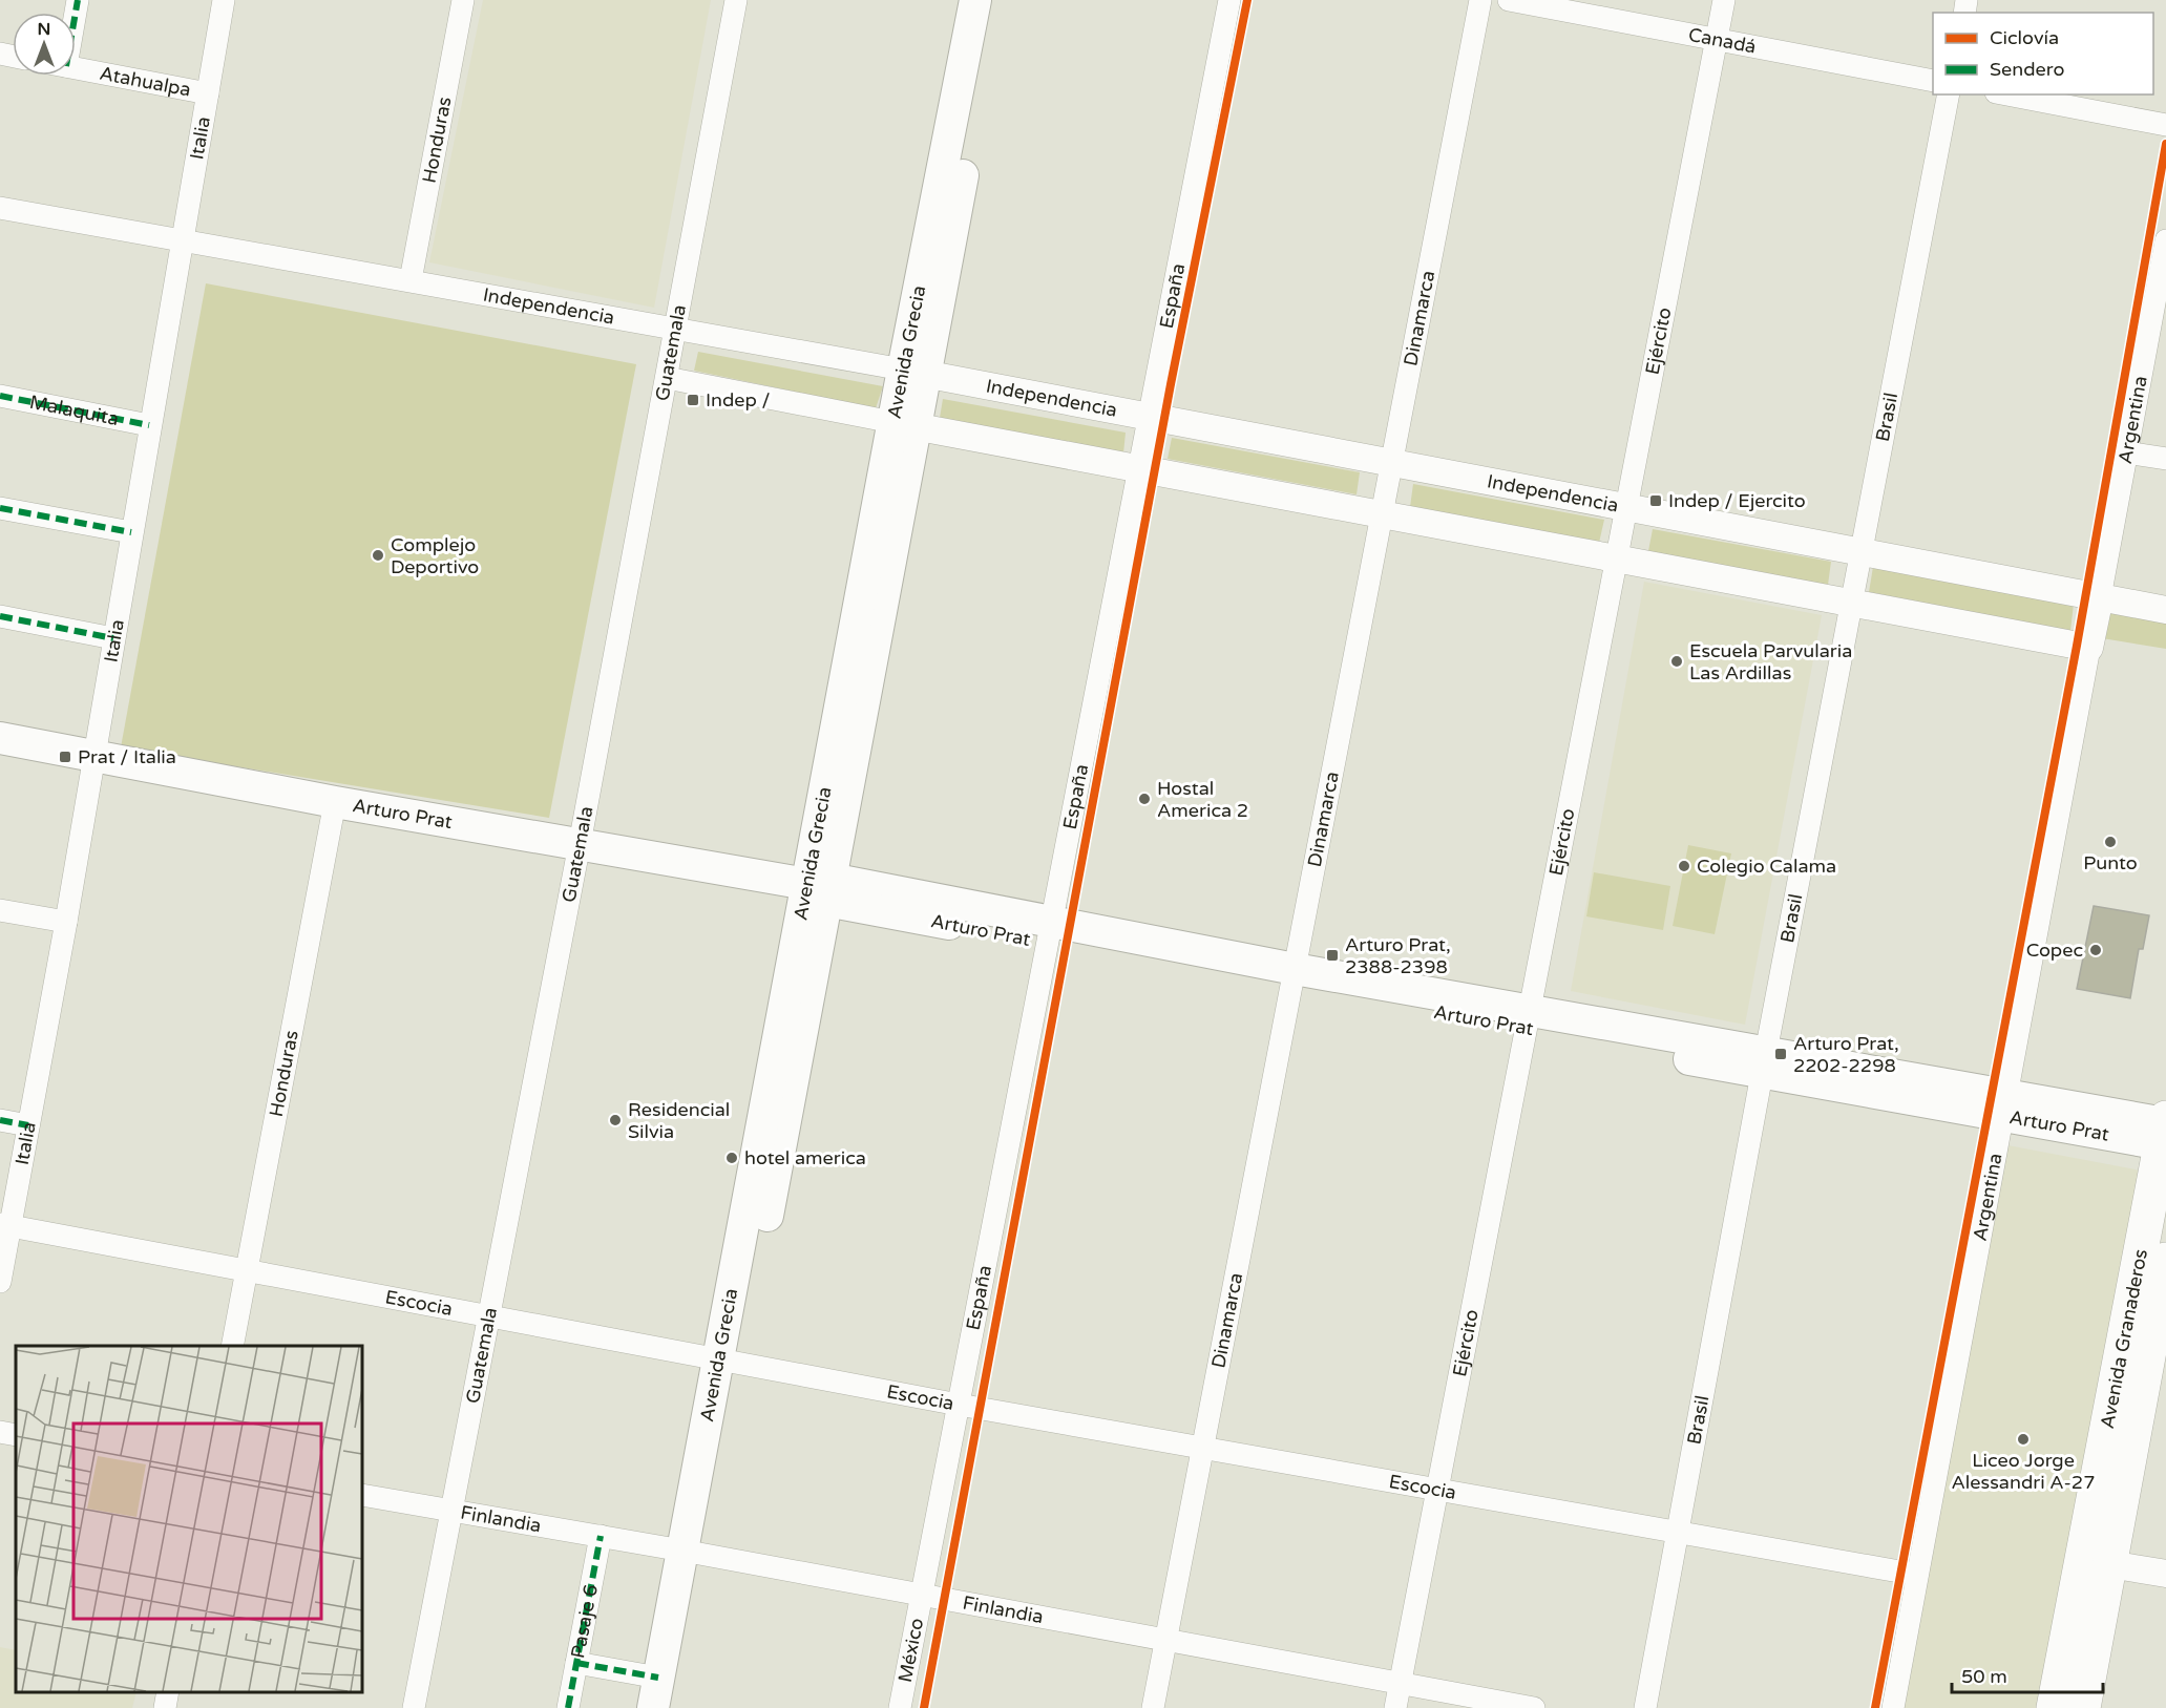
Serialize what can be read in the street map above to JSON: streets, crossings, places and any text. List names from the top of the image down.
{
  "streets": {
    "main road": ["Avenida Grecia", "Arturo Prat", "Avenida Granaderos"],
    "street": [
      "Canadá",
      "Atahualpa",
      "Italia",
      "Honduras",
      "España",
      "Independencia",
      "Dinamarca",
      "Ejército",
      "Guatemala",
      "Malaquita",
      "Brasil",
      "Argentina",
      "Escocia",
      "Finlandia",
      "Pasaje 6",
      "México"
    ]
  },
  "crossings": [
    ["Canadá", "Ejército"],
    ["Atahualpa", "Italia"],
    ["Italia", "Independencia"],
    ["Italia", "Malaquita"],
    ["Italia", "Arturo Prat"],
    ["Italia", "Escocia"],
    ["Honduras", "Independencia"],
    ["Honduras", "Arturo Prat"],
    ["Honduras", "Escocia"],
    ["España", "Independencia"],
    ["España", "Arturo Prat"],
    ["España", "Escocia"],
    ["España", "Finlandia"],
    ["España", "México"],
    ["Independencia", "Dinamarca"],
    ["Independencia", "Ejército"],
    ["Independencia", "Guatemala"],
    ["Independencia", "Avenida Grecia"],
    ["Independencia", "Brasil"],
    ["Independencia", "Argentina"],
    ["Dinamarca", "Arturo Prat"],
    ["Dinamarca", "Escocia"],
    ["Dinamarca", "Finlandia"],
    ["Ejército", "Arturo Prat"],
    ["Ejército", "Escocia"],
    ["Ejército", "Finlandia"],
    ["Guatemala", "Arturo Prat"],
    ["Guatemala", "Escocia"],
    ["Guatemala", "Finlandia"],
    ["Avenida Grecia", "Arturo Prat"],
    ["Avenida Grecia", "Escocia"],
    ["Avenida Grecia", "Finlandia"],
    ["Brasil", "Arturo Prat"],
    ["Brasil", "Escocia"],
    ["Argentina", "Arturo Prat"],
    ["Argentina", "Escocia"],
    ["Arturo Prat", "Avenida Granaderos"],
    ["Finlandia", "Pasaje 6"],
    ["Finlandia", "México"]
  ],
  "places": {
    "transit": [
      "Indep /",
      "Indep / Ejercito",
      "Prat / Italia",
      "Arturo Prat, 2388-2398",
      "Arturo Prat, 2202-2298"
    ],
    "other": [
      "Complejo Deportivo",
      "Escuela Parvularia Las Ardillas",
      "Hostal America 2",
      "Punto",
      "Colegio Calama",
      "Copec",
      "Residencial Silvia",
      "hotel america",
      "Liceo Jorge Alessandri A-27"
    ]
  },
  "legend": ["Ciclovía", "Sendero"],
  "scale_bar": "50 m",
  "north": "top"
}
